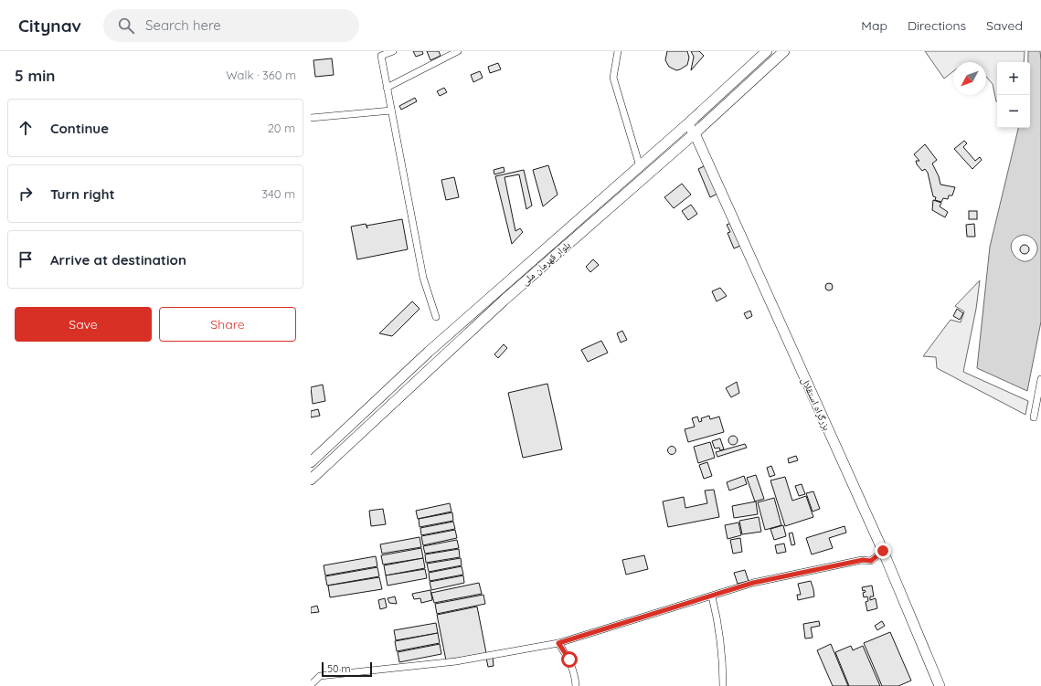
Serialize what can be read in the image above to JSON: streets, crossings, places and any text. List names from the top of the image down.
{
  "streets": {
    "highway": ["بلوار قهرمان ملی", "بزرگراه استقلال"]
  },
  "crossings": [
    ["بلوار قهرمان ملی", "بزرگراه استقلال"]
  ],
  "scale_bar": "50 m",
  "north": "bottom left",
  "page": {
    "header": "Citynav",
    "search": "Search here",
    "nav": ["Map", "Directions", "Saved"],
    "heading": ["5 min", "Walk · 360 m"],
    "map_buttons": ["+", "−"],
    "list": [
      ["Continue", "20 m"],
      ["Turn right", "340 m"],
      "Arrive at destination"
    ],
    "buttons": ["Save", "Share"],
    "scale": "50 m"
  }
}
